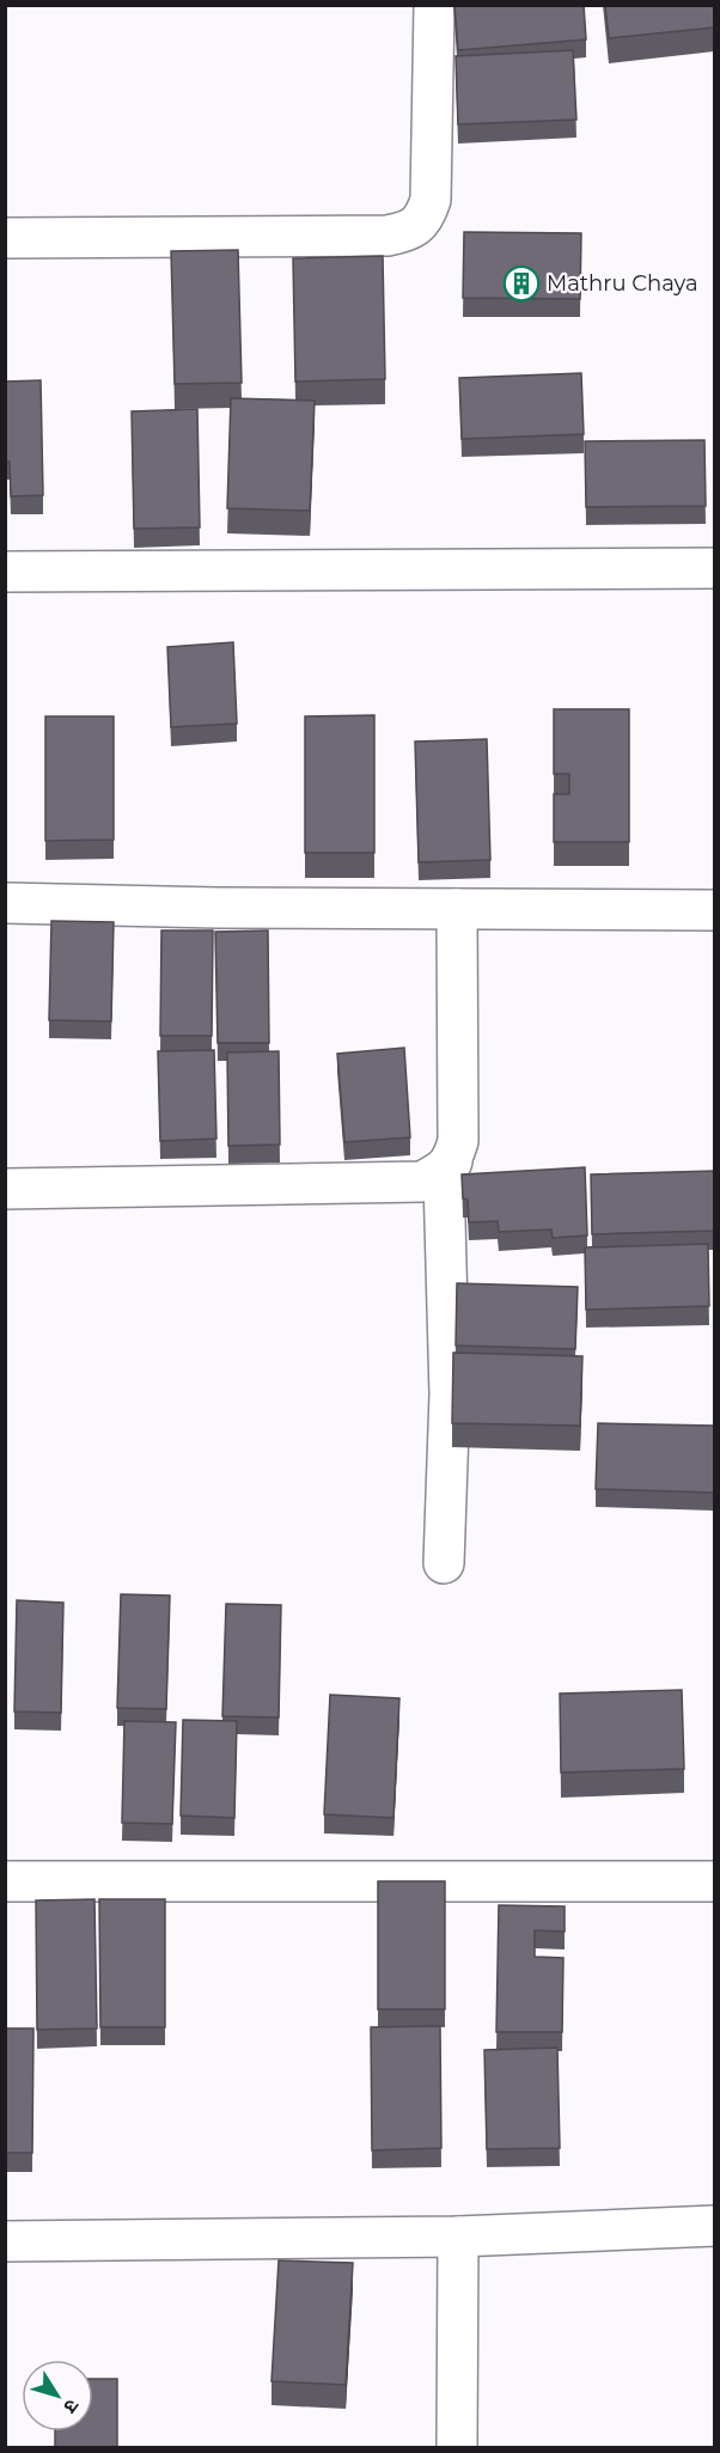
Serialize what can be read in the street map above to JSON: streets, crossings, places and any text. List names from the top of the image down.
{
  "places": {
    "building": ["Mathru Chaya"]
  },
  "north": "bottom right"
}
